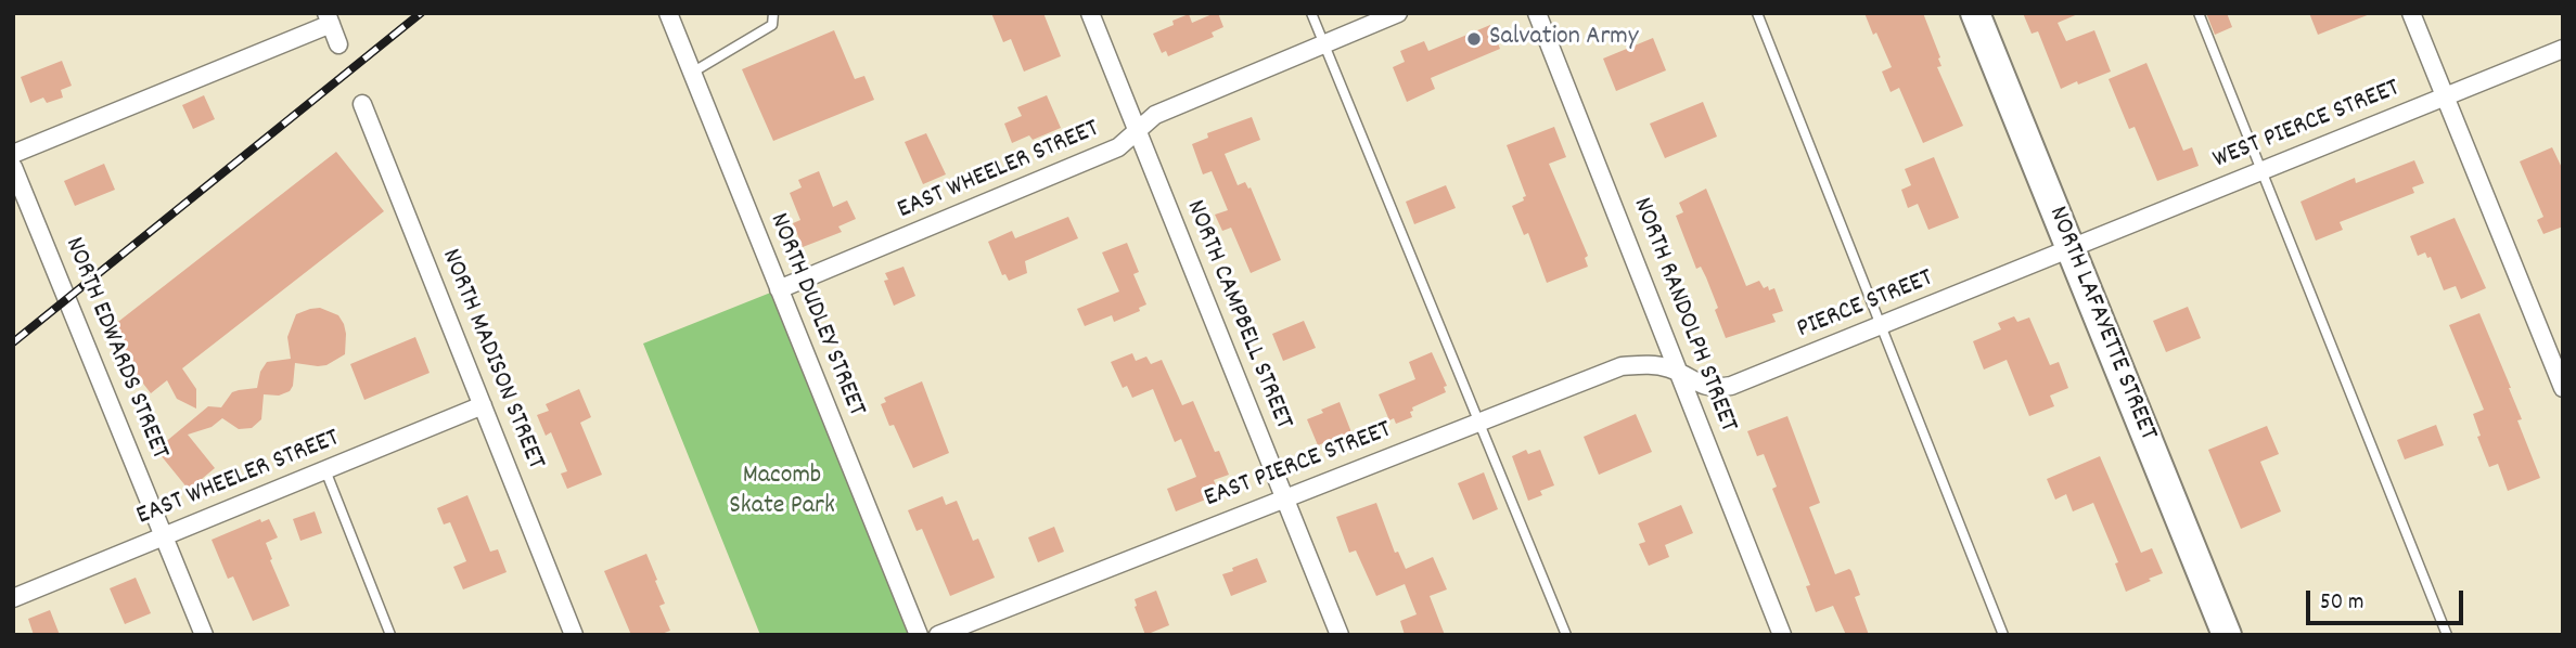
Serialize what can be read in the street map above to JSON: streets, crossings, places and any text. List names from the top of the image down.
{
  "streets": {
    "highway": ["NORTH LAFAYETTE STREET"],
    "street": [
      "WEST PIERCE STREET",
      "EAST WHEELER STREET",
      "PIERCE STREET",
      "NORTH DUDLEY STREET",
      "NORTH CAMPBELL STREET",
      "NORTH RANDOLPH STREET",
      "NORTH EDWARDS STREET",
      "NORTH MADISON STREET",
      "EAST PIERCE STREET"
    ]
  },
  "crossings": [
    ["WEST PIERCE STREET", "PIERCE STREET"],
    ["WEST PIERCE STREET", "NORTH LAFAYETTE STREET"],
    ["EAST WHEELER STREET", "NORTH DUDLEY STREET"],
    ["EAST WHEELER STREET", "NORTH CAMPBELL STREET"],
    ["EAST WHEELER STREET", "NORTH EDWARDS STREET"],
    ["EAST WHEELER STREET", "NORTH MADISON STREET"],
    ["PIERCE STREET", "NORTH RANDOLPH STREET"],
    ["PIERCE STREET", "NORTH LAFAYETTE STREET"],
    ["PIERCE STREET", "EAST PIERCE STREET"],
    ["NORTH CAMPBELL STREET", "EAST PIERCE STREET"],
    ["NORTH RANDOLPH STREET", "EAST PIERCE STREET"]
  ],
  "parks": ["Macomb Skate Park"],
  "places": ["Salvation Army"],
  "scale_bar": "50 m"
}
